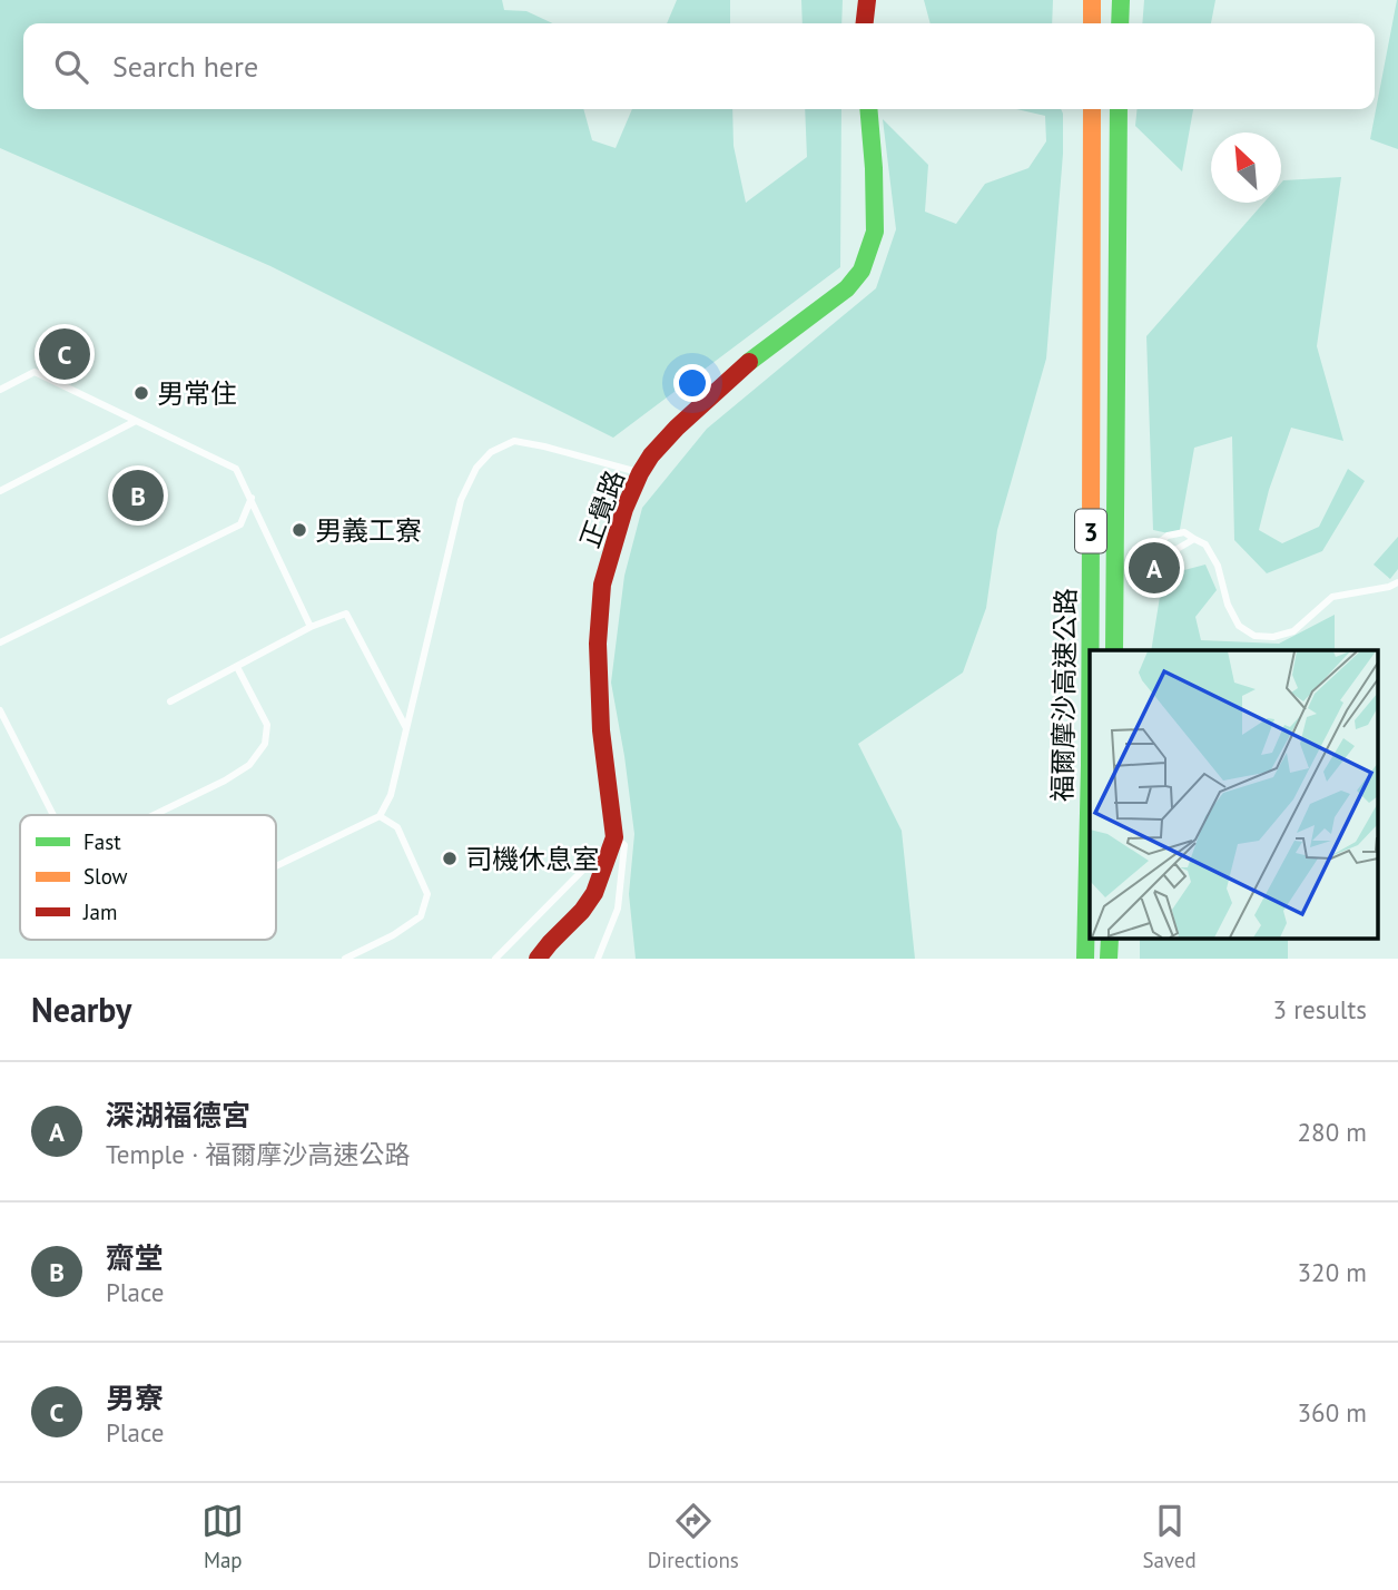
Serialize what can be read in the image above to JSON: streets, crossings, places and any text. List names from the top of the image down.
{
  "streets": {
    "main road": ["正覺路", "3", "福爾摩沙高速公路"]
  },
  "places": ["男常住", "男義工寮", "司機休息室"],
  "legend": ["Fast", "Slow", "Jam"],
  "north": "top left",
  "page": {
    "search": "Search here",
    "pins": ["C", "B", "A"],
    "heading": ["Nearby", "3 results"],
    "list": [
      {
        "mark": "A",
        "name": "深湖福德宮",
        "note": "Temple · 福爾摩沙高速公路",
        "value": "280 m"
      },
      {
        "mark": "B",
        "name": "齋堂",
        "note": "Place",
        "value": "320 m"
      },
      {
        "mark": "C",
        "name": "男寮",
        "note": "Place",
        "value": "360 m"
      }
    ],
    "nav": ["Map", "Directions", "Saved"]
  }
}
